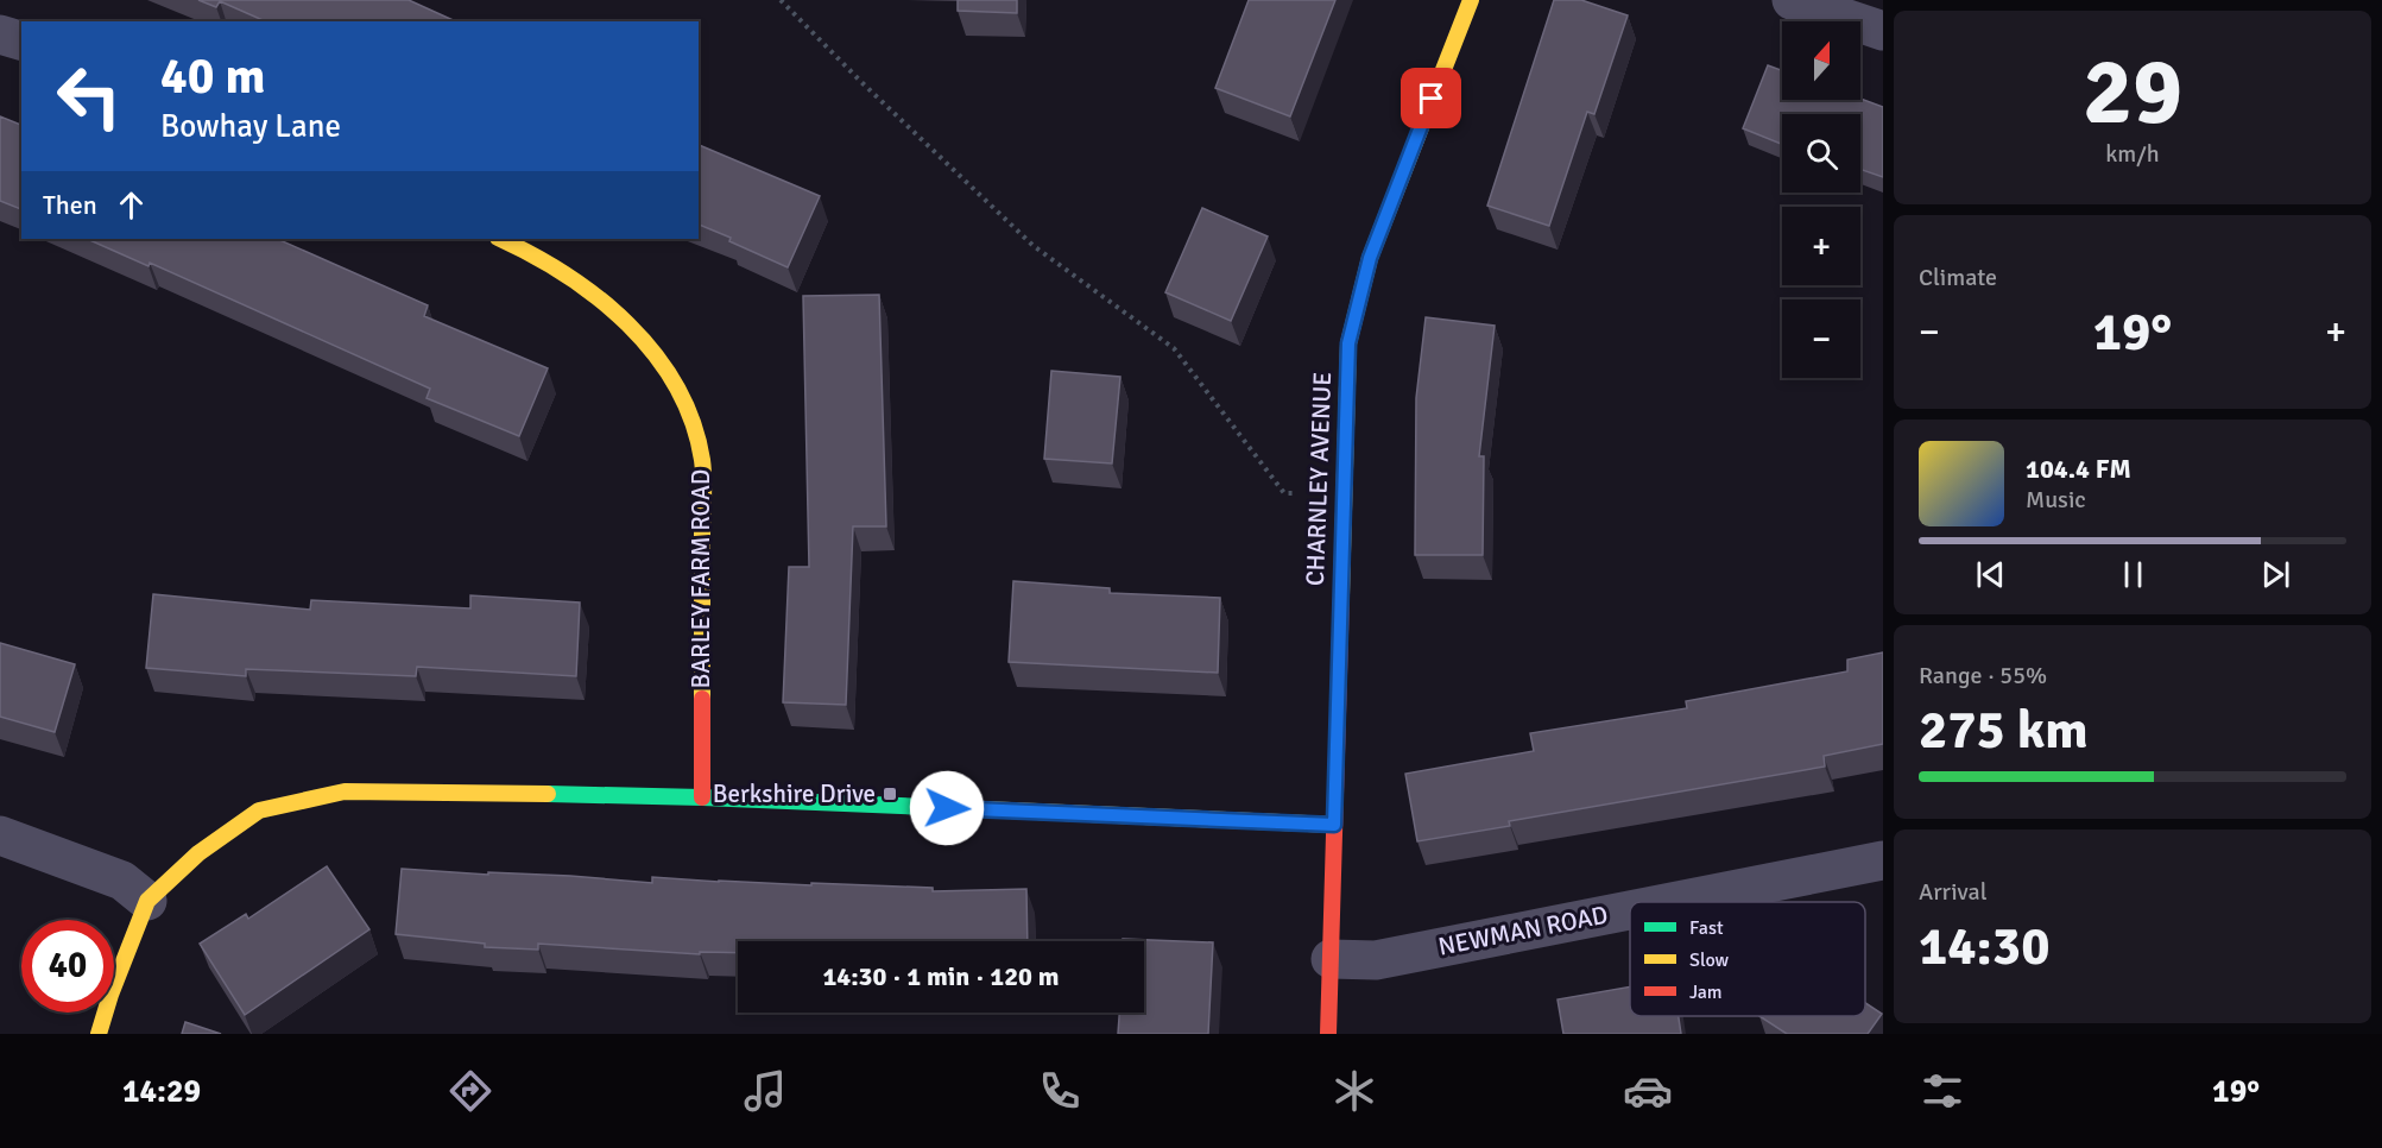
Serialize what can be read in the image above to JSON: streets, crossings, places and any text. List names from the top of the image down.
{
  "streets": {
    "street": ["CHARNLEY AVENUE", "BARLEY FARM ROAD", "NEWMAN ROAD"]
  },
  "crossings": [
    ["CHARNLEY AVENUE", "NEWMAN ROAD"]
  ],
  "places": {
    "transit": ["Berkshire Drive"]
  },
  "legend": ["Fast", "Slow", "Jam"],
  "north": "top",
  "page": {
    "tile": [
      ["29", "km/h"],
      "Climate",
      ["Range · 55%", "275 km"],
      ["Arrival", "14:30"]
    ],
    "map_buttons": ["+", "−"],
    "turn": ["40 m", "Bowhay Lane"],
    "then": "Then",
    "heat": ["−", "19°", "+"],
    "song": ["104.4 FM", "Music"],
    "limit": "40",
    "trip": "14:30 · 1 min · 120 m",
    "tabs": ["14:29", "19°"]
  }
}
